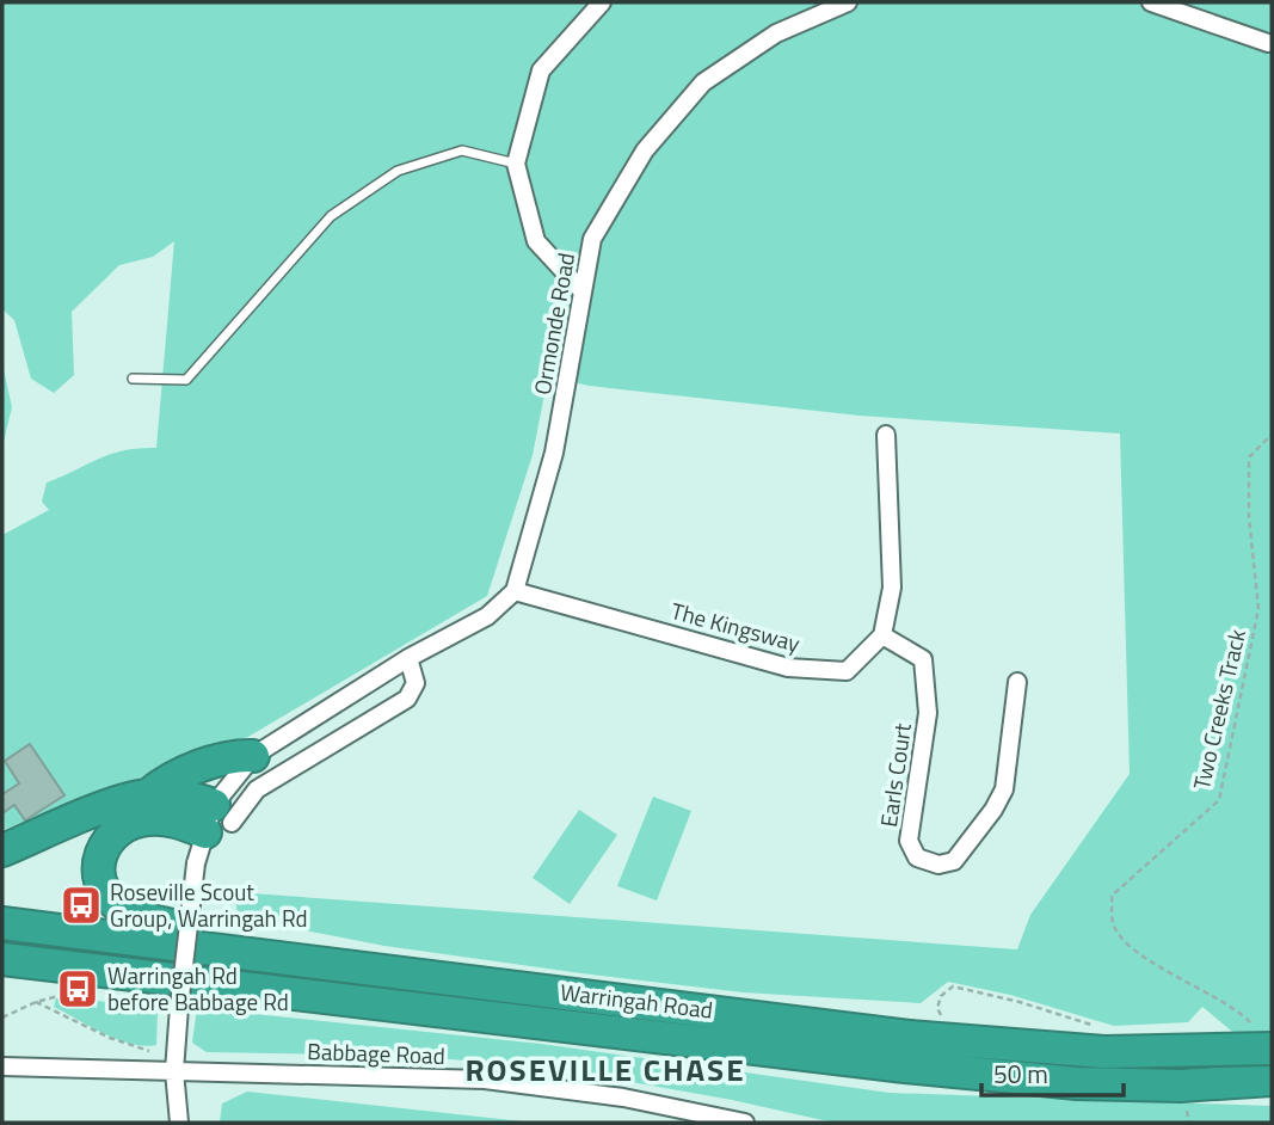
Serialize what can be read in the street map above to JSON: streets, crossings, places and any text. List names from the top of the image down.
{
  "streets": {
    "highway": ["Warringah Road"],
    "street": [
      "Ormonde Road",
      "The Kingsway",
      "Earls Court",
      "Babbage Road"
    ],
    "path": ["Two Creeks Track"]
  },
  "crossings": [
    ["Ormonde Road", "The Kingsway"],
    ["The Kingsway", "Earls Court"],
    ["Two Creeks Track", "Warringah Road"]
  ],
  "districts": ["ROSEVILLE CHASE"],
  "places": {
    "bus stop": ["Roseville Scout Group, Warringah Rd", "Warringah Rd before Babbage Rd"]
  },
  "scale_bar": "50 m"
}
